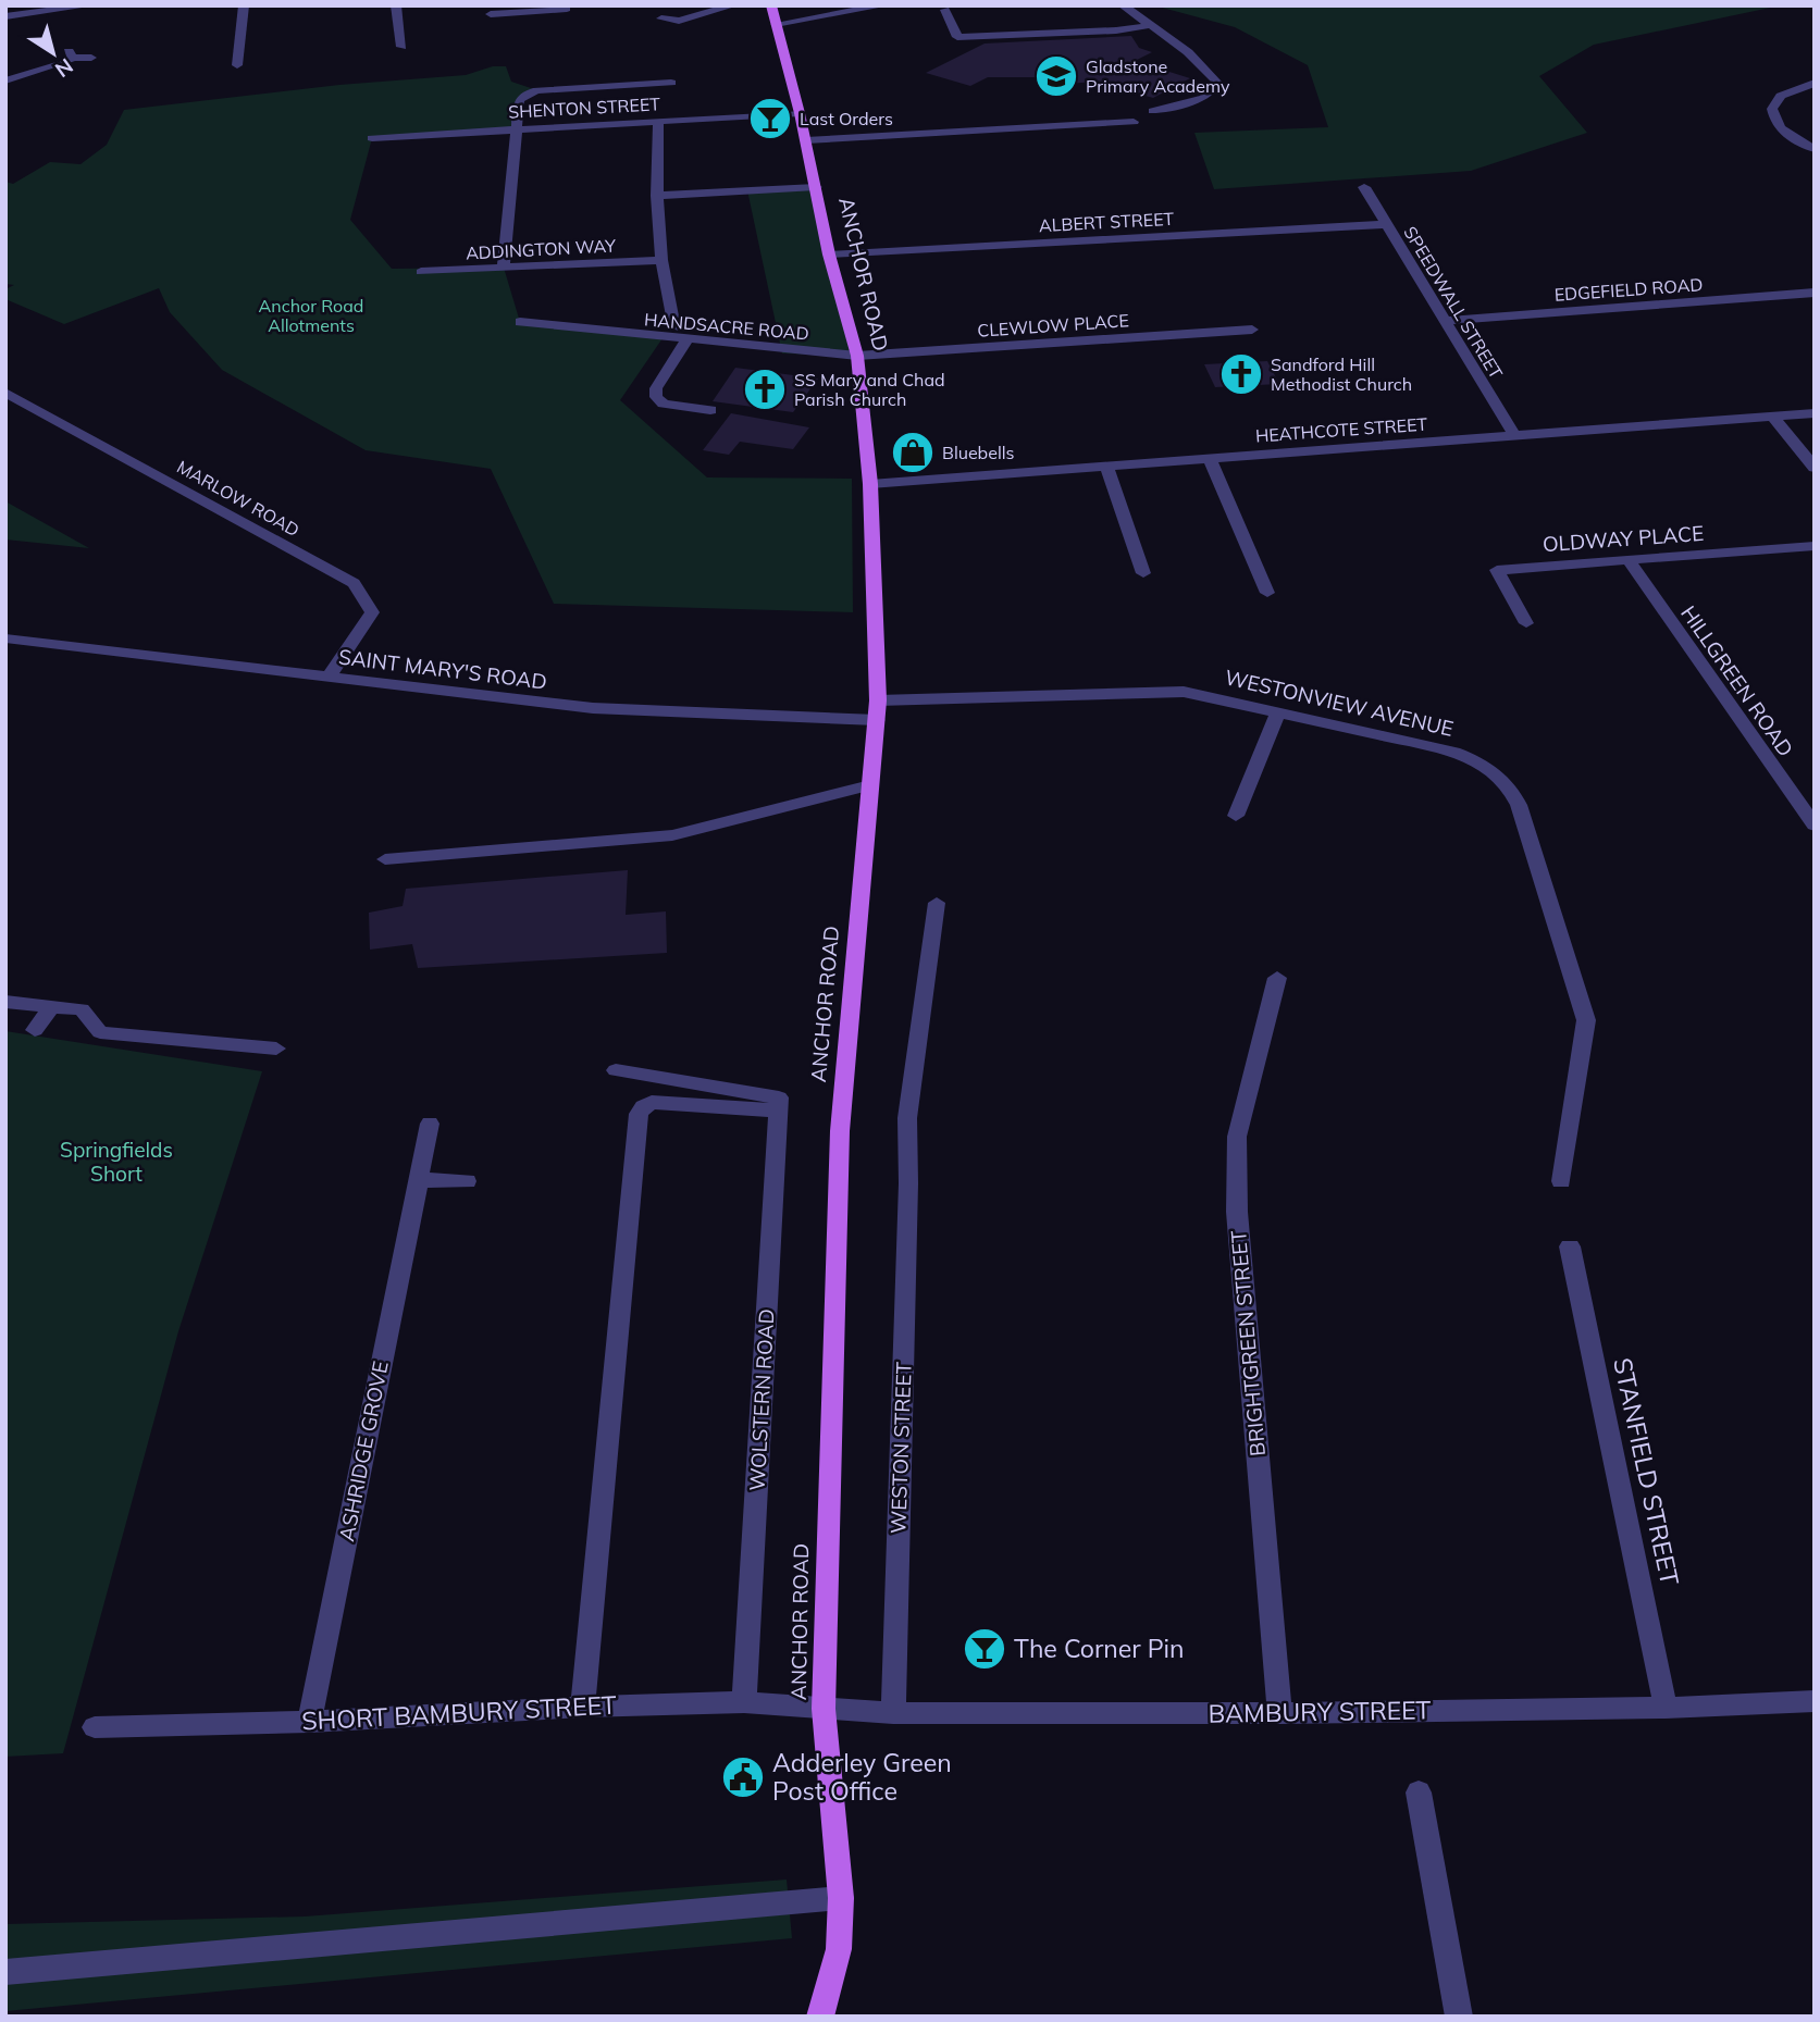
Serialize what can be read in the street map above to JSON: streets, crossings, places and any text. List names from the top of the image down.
{
  "streets": {
    "main road": ["ANCHOR ROAD"],
    "street": [
      "SHENTON STREET",
      "ALBERT STREET",
      "ADDINGTON WAY",
      "EDGEFIELD ROAD",
      "SPEEDWALL STREET",
      "CLEWLOW PLACE",
      "HANDSACRE ROAD",
      "HEATHCOTE STREET",
      "MARLOW ROAD",
      "OLDWAY PLACE",
      "SAINT MARY'S ROAD",
      "HILLGREEN ROAD",
      "WESTONVIEW AVENUE",
      "BRIGHTGREEN STREET",
      "WOLSTERN ROAD",
      "WESTON STREET",
      "ASHRIDGE GROVE",
      "STANFIELD STREET",
      "BAMBURY STREET",
      "SHORT BAMBURY STREET"
    ]
  },
  "crossings": [
    ["SHENTON STREET", "ANCHOR ROAD"],
    ["ALBERT STREET", "ANCHOR ROAD"],
    ["ALBERT STREET", "SPEEDWALL STREET"],
    ["ANCHOR ROAD", "CLEWLOW PLACE"],
    ["ANCHOR ROAD", "HANDSACRE ROAD"],
    ["ANCHOR ROAD", "HEATHCOTE STREET"],
    ["ANCHOR ROAD", "SAINT MARY'S ROAD"],
    ["ANCHOR ROAD", "WESTONVIEW AVENUE"],
    ["ANCHOR ROAD", "BAMBURY STREET"],
    ["ANCHOR ROAD", "SHORT BAMBURY STREET"],
    ["EDGEFIELD ROAD", "SPEEDWALL STREET"],
    ["SPEEDWALL STREET", "HEATHCOTE STREET"],
    ["CLEWLOW PLACE", "HANDSACRE ROAD"],
    ["MARLOW ROAD", "SAINT MARY'S ROAD"],
    ["OLDWAY PLACE", "HILLGREEN ROAD"],
    ["BRIGHTGREEN STREET", "BAMBURY STREET"],
    ["WOLSTERN ROAD", "SHORT BAMBURY STREET"],
    ["WESTON STREET", "BAMBURY STREET"],
    ["ASHRIDGE GROVE", "SHORT BAMBURY STREET"],
    ["STANFIELD STREET", "BAMBURY STREET"],
    ["BAMBURY STREET", "SHORT BAMBURY STREET"]
  ],
  "parks": ["Anchor Road Allotments", "Springfields Short"],
  "places": {
    "school or university": ["Gladstone Primary Academy"],
    "bar": ["Last Orders", "The Corner Pin"],
    "church": ["Sandford Hill Methodist Church", "SS Mary and Chad Parish Church"],
    "shop": ["Bluebells"],
    "public building": ["Adderley Green Post Office"]
  },
  "north": "bottom right"
}
